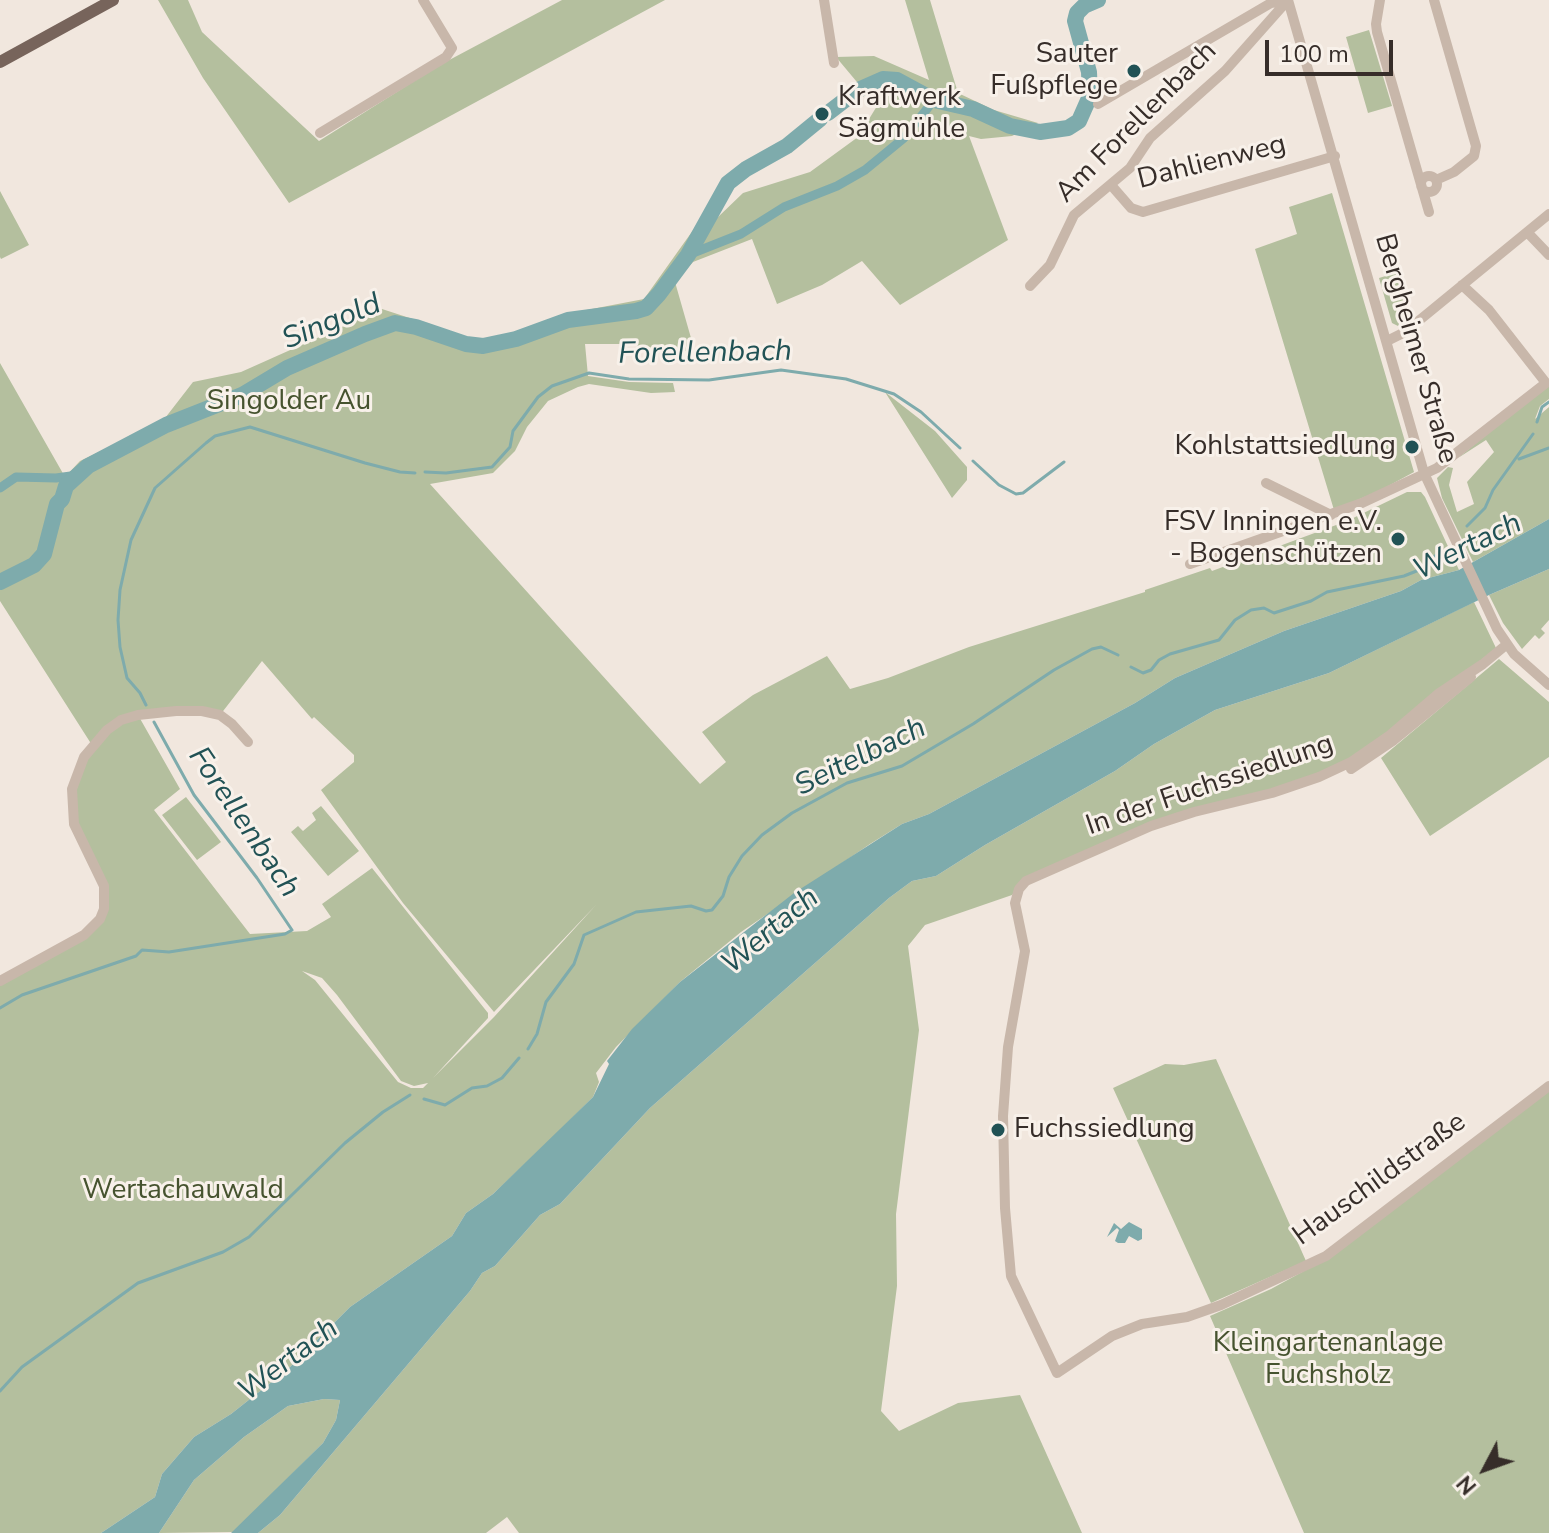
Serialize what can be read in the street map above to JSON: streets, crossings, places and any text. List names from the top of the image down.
{
  "streets": {
    "street": [
      "Am Forellenbach",
      "Dahlienweg",
      "Bergheimer Straße",
      "In der Fuchssiedlung",
      "Hauschildstraße"
    ]
  },
  "crossings": [
    ["Am Forellenbach", "Dahlienweg"],
    ["Am Forellenbach", "Bergheimer Straße"],
    ["Dahlienweg", "Bergheimer Straße"],
    ["Bergheimer Straße", "In der Fuchssiedlung"],
    ["In der Fuchssiedlung", "Hauschildstraße"]
  ],
  "water": [
    "Singold",
    "Forellenbach",
    "Wertach",
    "Seitelbach"
  ],
  "parks": ["Singolder Au", "Wertachauwald", "Kleingartenanlage Fuchsholz"],
  "places": [
    "Sauter Fußpflege",
    "Kraftwerk Sägmühle",
    "Kohlstattsiedlung",
    "FSV Inningen e.V. - Bogenschützen",
    "Fuchssiedlung"
  ],
  "scale_bar": "100 m",
  "north": "bottom left"
}
